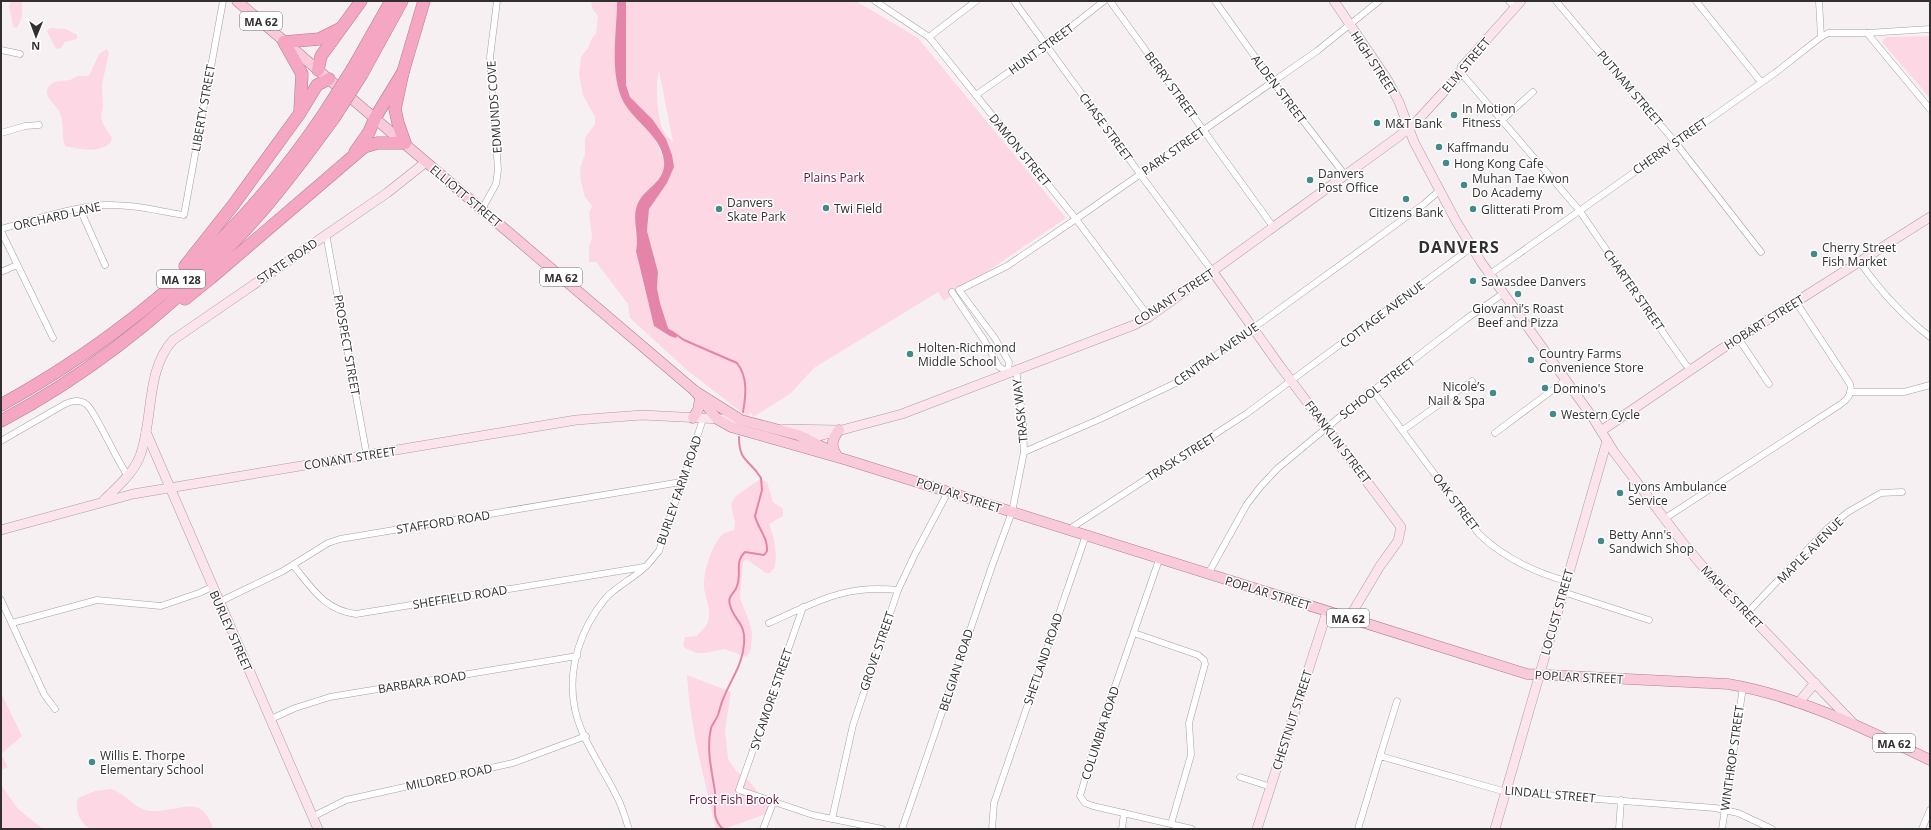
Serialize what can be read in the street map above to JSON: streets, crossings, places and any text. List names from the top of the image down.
{
  "streets": {
    "highway": ["MA 128"],
    "main road": [
      "MA 62",
      "HIGH STREET",
      "ELM STREET",
      "ELLIOTT STREET",
      "STATE ROAD",
      "CONANT STREET",
      "HOBART STREET",
      "FRANKLIN STREET",
      "POPLAR STREET",
      "MAPLE STREET",
      "LOCUST STREET",
      "BURLEY STREET",
      "CHESTNUT STREET"
    ],
    "street": [
      "HUNT STREET",
      "BERRY STREET",
      "PUTNAM STREET",
      "ALDEN STREET",
      "EDMUNDS COVE",
      "LIBERTY STREET",
      "CHASE STREET",
      "CHERRY STREET",
      "DAMON STREET",
      "PARK STREET",
      "ORCHARD LANE",
      "CHARTER STREET",
      "COTTAGE AVENUE",
      "PROSPECT STREET",
      "CENTRAL AVENUE",
      "SCHOOL STREET",
      "TRASK WAY",
      "TRASK STREET",
      "BURLEY FARM ROAD",
      "OAK STREET",
      "STAFFORD ROAD",
      "MAPLE AVENUE",
      "SHEFFIELD ROAD",
      "GROVE STREET",
      "SHETLAND ROAD",
      "BELGIAN ROAD",
      "BARBARA ROAD",
      "SYCAMORE STREET",
      "COLUMBIA ROAD",
      "WINTHROP STREET",
      "MILDRED ROAD",
      "LINDALL STREET"
    ]
  },
  "crossings": [
    ["HUNT STREET", "CHASE STREET"],
    ["HUNT STREET", "DAMON STREET"],
    ["HIGH STREET", "ELM STREET"],
    ["HIGH STREET", "PARK STREET"],
    ["HIGH STREET", "CONANT STREET"],
    ["HIGH STREET", "MAPLE STREET"],
    ["ELM STREET", "CHARTER STREET"],
    ["ELM STREET", "CONANT STREET"],
    ["ELM STREET", "MAPLE STREET"],
    ["BERRY STREET", "PARK STREET"],
    ["BERRY STREET", "CONANT STREET"],
    ["PUTNAM STREET", "CHERRY STREET"],
    ["ALDEN STREET", "PARK STREET"],
    ["ALDEN STREET", "CONANT STREET"],
    ["EDMUNDS COVE", "ELLIOTT STREET"],
    ["LIBERTY STREET", "ORCHARD LANE"],
    ["CHASE STREET", "PARK STREET"],
    ["CHASE STREET", "CONANT STREET"],
    ["CHASE STREET", "FRANKLIN STREET"],
    ["CHERRY STREET", "CHARTER STREET"],
    ["CHERRY STREET", "MAPLE STREET"],
    ["DAMON STREET", "PARK STREET"],
    ["DAMON STREET", "CONANT STREET"],
    ["PARK STREET", "TRASK WAY"],
    ["ELLIOTT STREET", "STATE ROAD"],
    ["ELLIOTT STREET", "CONANT STREET"],
    ["STATE ROAD", "PROSPECT STREET"],
    ["STATE ROAD", "BURLEY STREET"],
    ["CHARTER STREET", "HOBART STREET"],
    ["CONANT STREET", "PROSPECT STREET"],
    ["CONANT STREET", "TRASK WAY"],
    ["CONANT STREET", "FRANKLIN STREET"],
    ["CONANT STREET", "BURLEY FARM ROAD"],
    ["CONANT STREET", "POPLAR STREET"],
    ["CONANT STREET", "MAPLE STREET"],
    ["CONANT STREET", "BURLEY STREET"],
    ["COTTAGE AVENUE", "FRANKLIN STREET"],
    ["COTTAGE AVENUE", "TRASK STREET"],
    ["COTTAGE AVENUE", "MAPLE STREET"],
    ["HOBART STREET", "MAPLE STREET"],
    ["CENTRAL AVENUE", "TRASK WAY"],
    ["CENTRAL AVENUE", "FRANKLIN STREET"],
    ["CENTRAL AVENUE", "MAPLE STREET"],
    ["SCHOOL STREET", "FRANKLIN STREET"],
    ["SCHOOL STREET", "POPLAR STREET"],
    ["SCHOOL STREET", "OAK STREET"],
    ["SCHOOL STREET", "MAPLE STREET"],
    ["FRANKLIN STREET", "TRASK STREET"],
    ["FRANKLIN STREET", "POPLAR STREET"],
    ["TRASK STREET", "POPLAR STREET"],
    ["BURLEY FARM ROAD", "STAFFORD ROAD"],
    ["BURLEY FARM ROAD", "SHEFFIELD ROAD"],
    ["BURLEY FARM ROAD", "BARBARA ROAD"],
    ["BURLEY FARM ROAD", "MILDRED ROAD"],
    ["POPLAR STREET", "MAPLE STREET"],
    ["POPLAR STREET", "LOCUST STREET"],
    ["POPLAR STREET", "GROVE STREET"],
    ["POPLAR STREET", "SHETLAND ROAD"],
    ["POPLAR STREET", "BELGIAN ROAD"],
    ["POPLAR STREET", "CHESTNUT STREET"],
    ["POPLAR STREET", "COLUMBIA ROAD"],
    ["POPLAR STREET", "WINTHROP STREET"],
    ["OAK STREET", "LOCUST STREET"],
    ["STAFFORD ROAD", "SHEFFIELD ROAD"],
    ["STAFFORD ROAD", "BURLEY STREET"],
    ["MAPLE AVENUE", "MAPLE STREET"],
    ["MAPLE STREET", "LOCUST STREET"],
    ["LOCUST STREET", "LINDALL STREET"],
    ["BURLEY STREET", "BARBARA ROAD"],
    ["BURLEY STREET", "MILDRED ROAD"],
    ["WINTHROP STREET", "LINDALL STREET"]
  ],
  "districts": ["DANVERS"],
  "parks": ["Plains Park", "Frost Fish Brook"],
  "places": [
    "In Motion Fitness",
    "M&T Bank",
    "Kaffmandu",
    "Hong Kong Cafe",
    "Danvers Post Office",
    "Muhan Tae Kwon Do Academy",
    "Citizens Bank",
    "Twi Field",
    "Danvers Skate Park",
    "Glitterati Prom",
    "Cherry Street Fish Market",
    "Sawasdee Danvers",
    "Giovanni’s Roast Beef and Pizza",
    "Holten-Richmond Middle School",
    "Country Farms Convenience Store",
    "Domino's",
    "Nicole’s Nail & Spa",
    "Western Cycle",
    "Lyons Ambulance Service",
    "Betty Ann's Sandwich Shop",
    "Willis E. Thorpe Elementary School"
  ],
  "north": "bottom"
}
